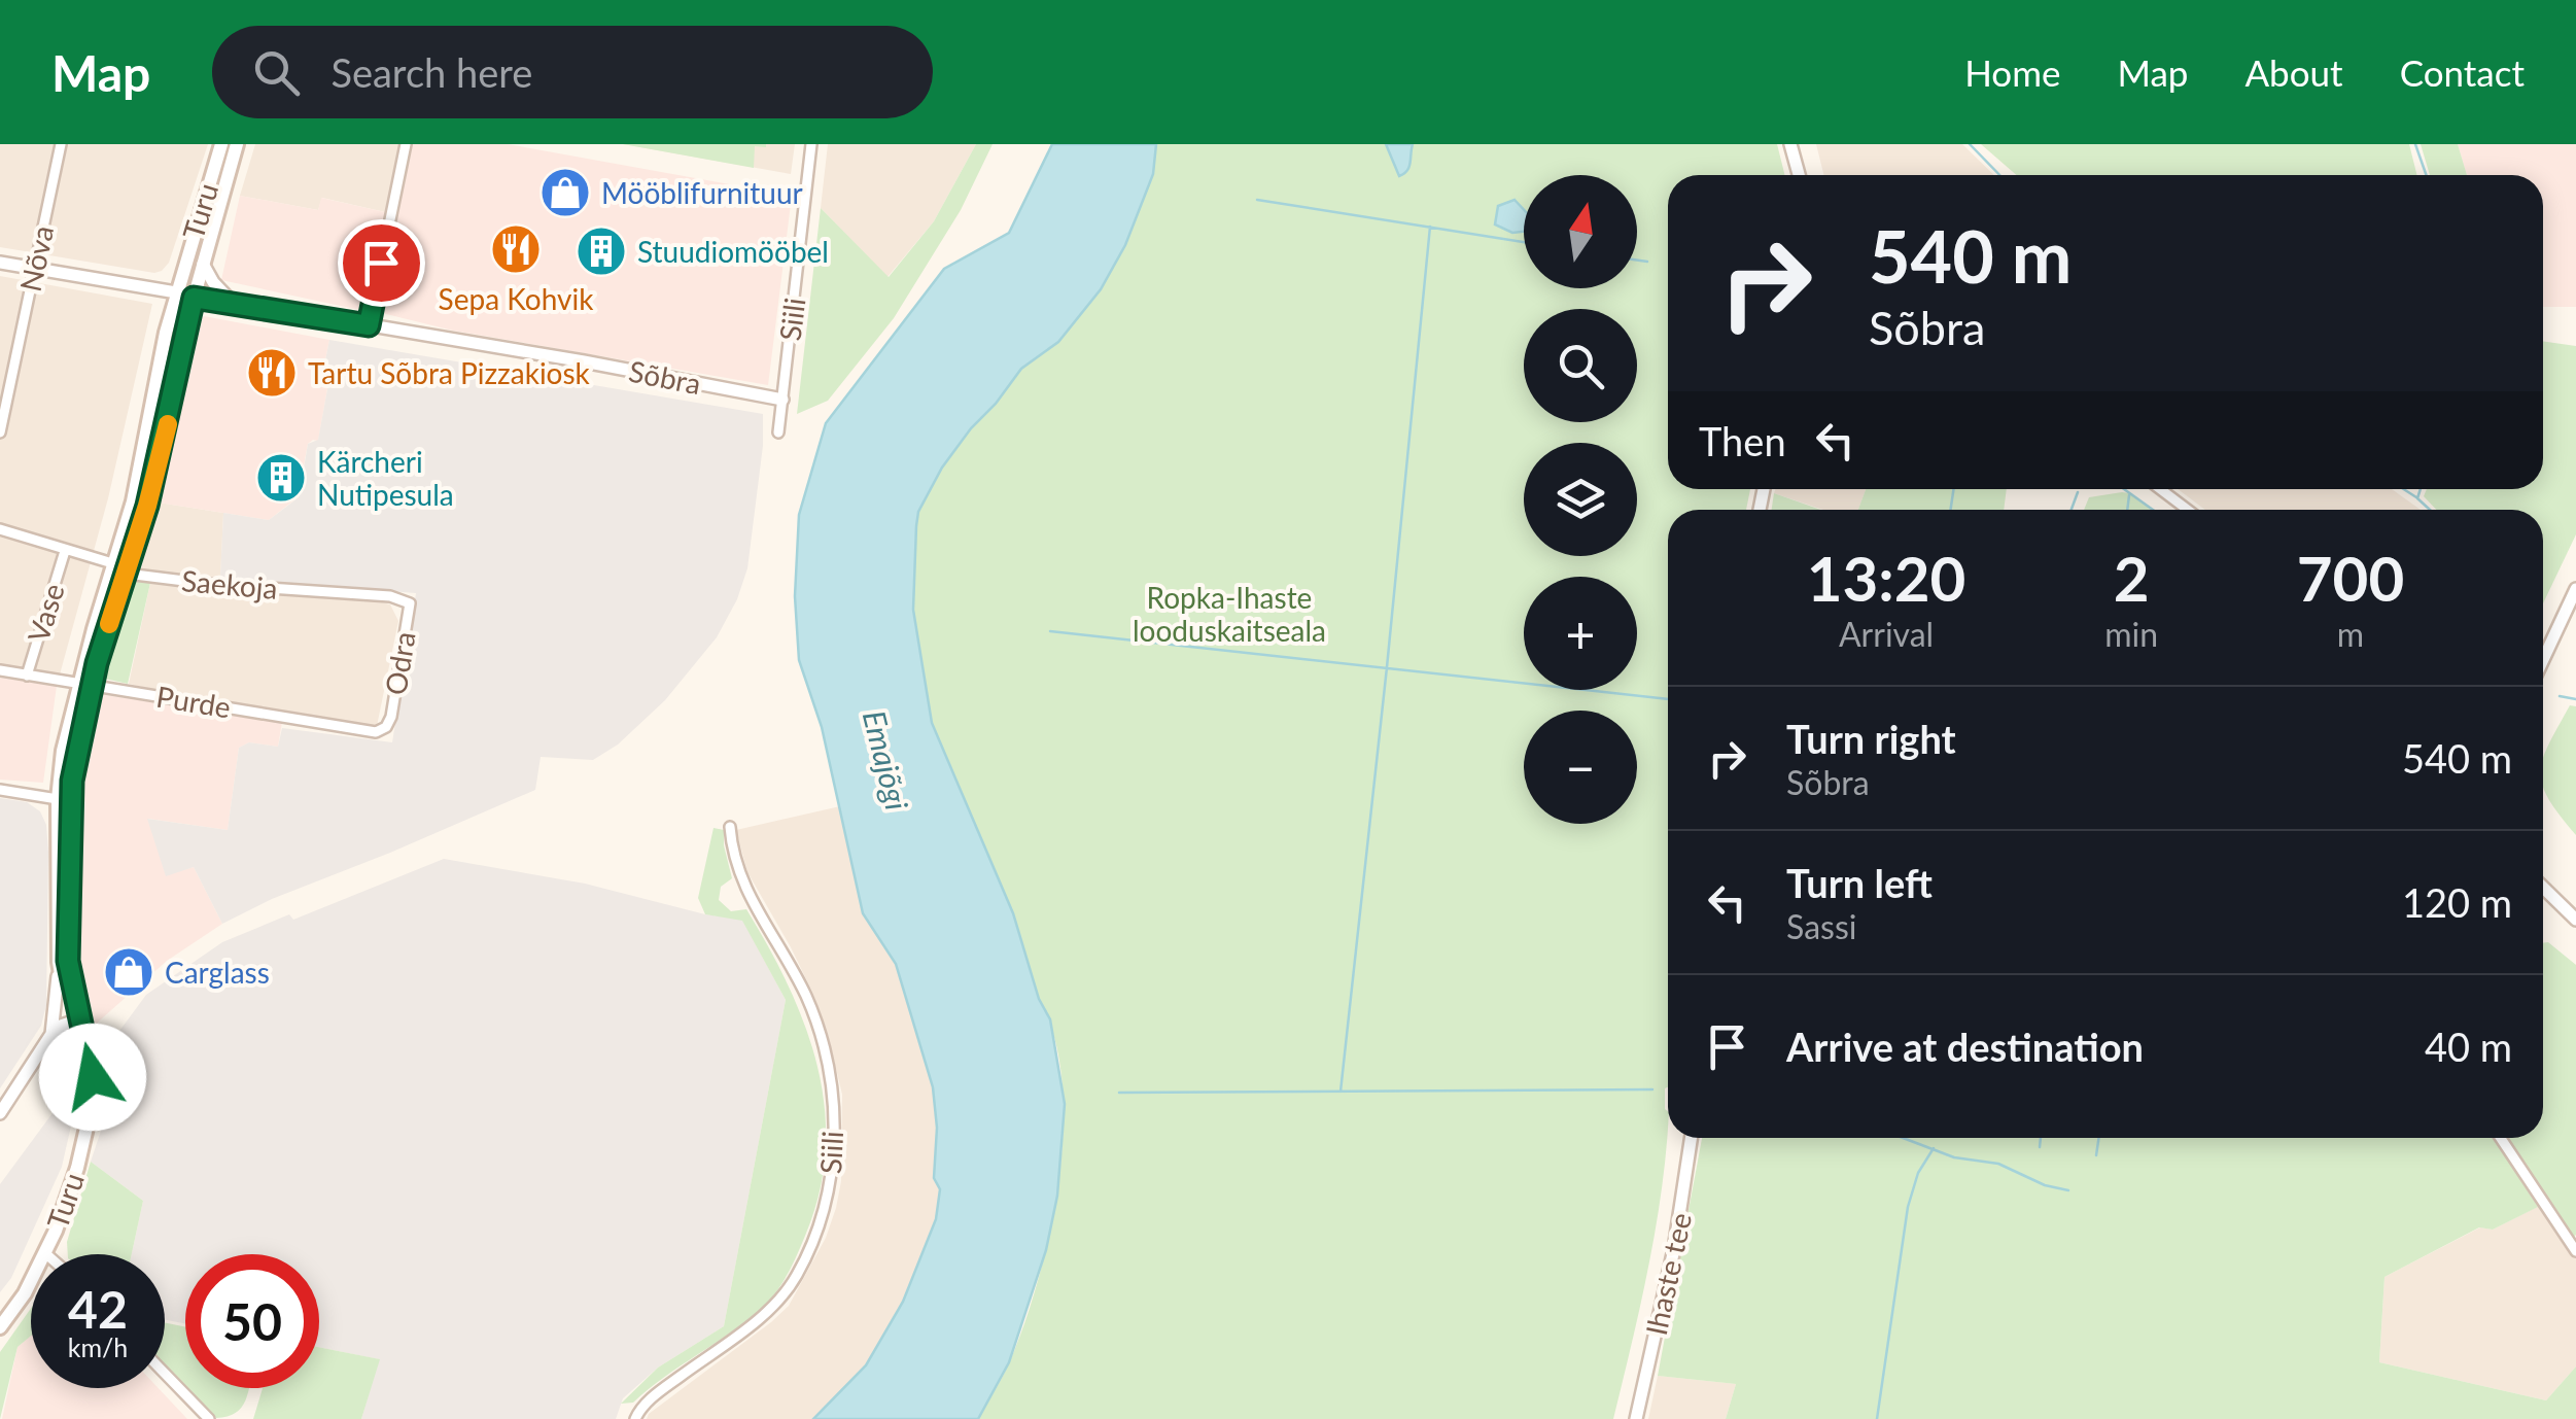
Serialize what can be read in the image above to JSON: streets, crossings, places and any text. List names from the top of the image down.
{
  "streets": {
    "main road": ["Turu"],
    "street": [
      "Nõva",
      "Siili",
      "Sõbra",
      "Saekoja",
      "Vase",
      "Odra",
      "Purde",
      "Ihaste tee"
    ]
  },
  "crossings": [
    ["Turu", "Sõbra"],
    ["Turu", "Saekoja"],
    ["Turu", "Purde"],
    ["Nõva", "Sõbra"],
    ["Siili", "Sõbra"],
    ["Saekoja", "Vase"],
    ["Saekoja", "Odra"],
    ["Vase", "Purde"],
    ["Odra", "Purde"]
  ],
  "water": ["Emajõgi"],
  "parks": ["Ropka-Ihaste looduskaitseala"],
  "places": {
    "shop": ["Mööblifurnituur", "Carglass"],
    "restaurant": ["Sepa Kohvik", "Tartu Sõbra Pizzakiosk"],
    "building": ["Stuudiomööbel", "Kärcheri Nutipesula"]
  },
  "north": "top",
  "page": {
    "header": "Map",
    "search": "Search here",
    "nav": [
      "Home",
      "Map",
      "About",
      "Contact"
    ],
    "map_buttons": ["+", "−"],
    "turn": ["540 m", "Sõbra"],
    "then": "Then",
    "eta": [
      "13:20",
      "Arrival",
      "2",
      "min",
      "700",
      "m"
    ],
    "list": [
      {
        "name": "Turn right",
        "note": "Sõbra",
        "value": "540 m"
      },
      {
        "name": "Turn left",
        "note": "Sassi",
        "value": "120 m"
      },
      {
        "name": "Arrive at destination",
        "value": "40 m"
      }
    ],
    "speed": "42 km/h",
    "limit": "50"
  }
}
